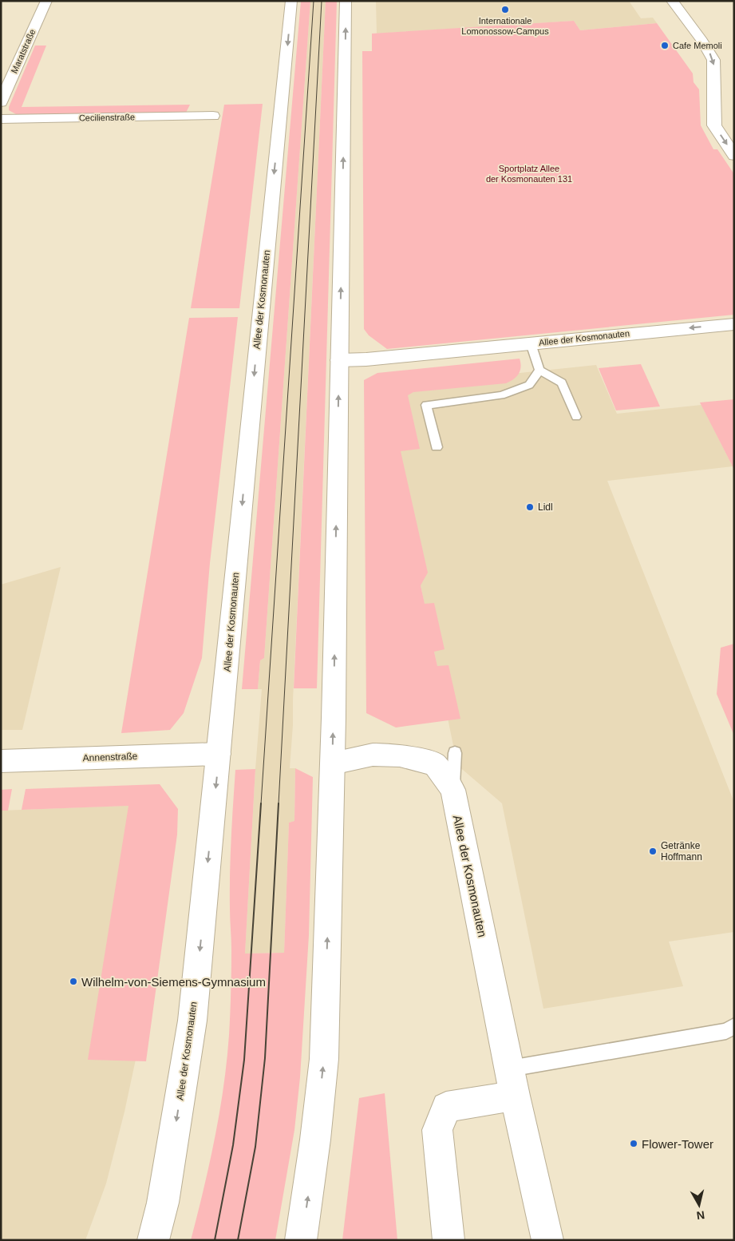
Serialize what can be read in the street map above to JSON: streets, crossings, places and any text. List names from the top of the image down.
{
  "streets": {
    "main road": [
      "Maratstraße",
      "Cecilienstraße",
      "Allee der Kosmonauten",
      "Annenstraße"
    ]
  },
  "crossings": [
    ["Allee der Kosmonauten", "Annenstraße"]
  ],
  "parks": ["Sportplatz Allee der Kosmonauten 131"],
  "places": [
    "Internationale Lomonossow-Campus",
    "Cafe Memoli",
    "Lidl",
    "Getränke Hoffmann",
    "Wilhelm-von-Siemens-Gymnasium",
    "Flower-Tower"
  ],
  "north": "bottom"
}
